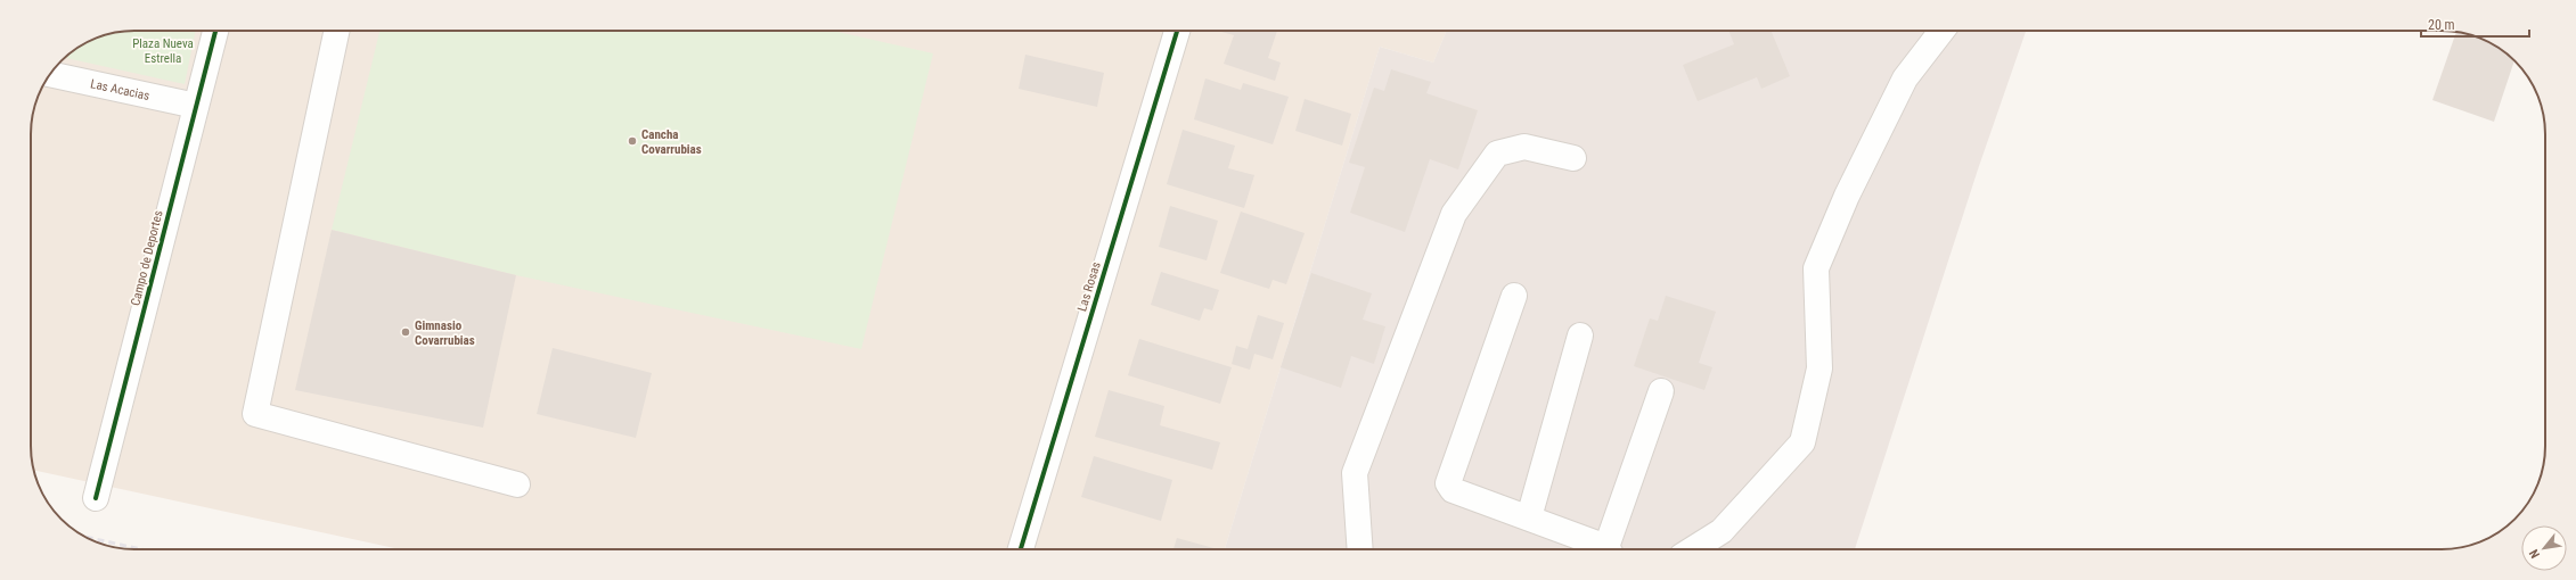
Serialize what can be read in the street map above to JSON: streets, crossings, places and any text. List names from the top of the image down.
{
  "streets": {
    "street": ["Las Acacias", "Campo de Deportes", "Las Rosas"]
  },
  "crossings": [
    ["Las Acacias", "Campo de Deportes"]
  ],
  "parks": ["Plaza Nueva Estrella"],
  "places": ["Cancha Covarrubias", "Gimnasio Covarrubias"],
  "scale_bar": "20 m",
  "north": "bottom left"
}
